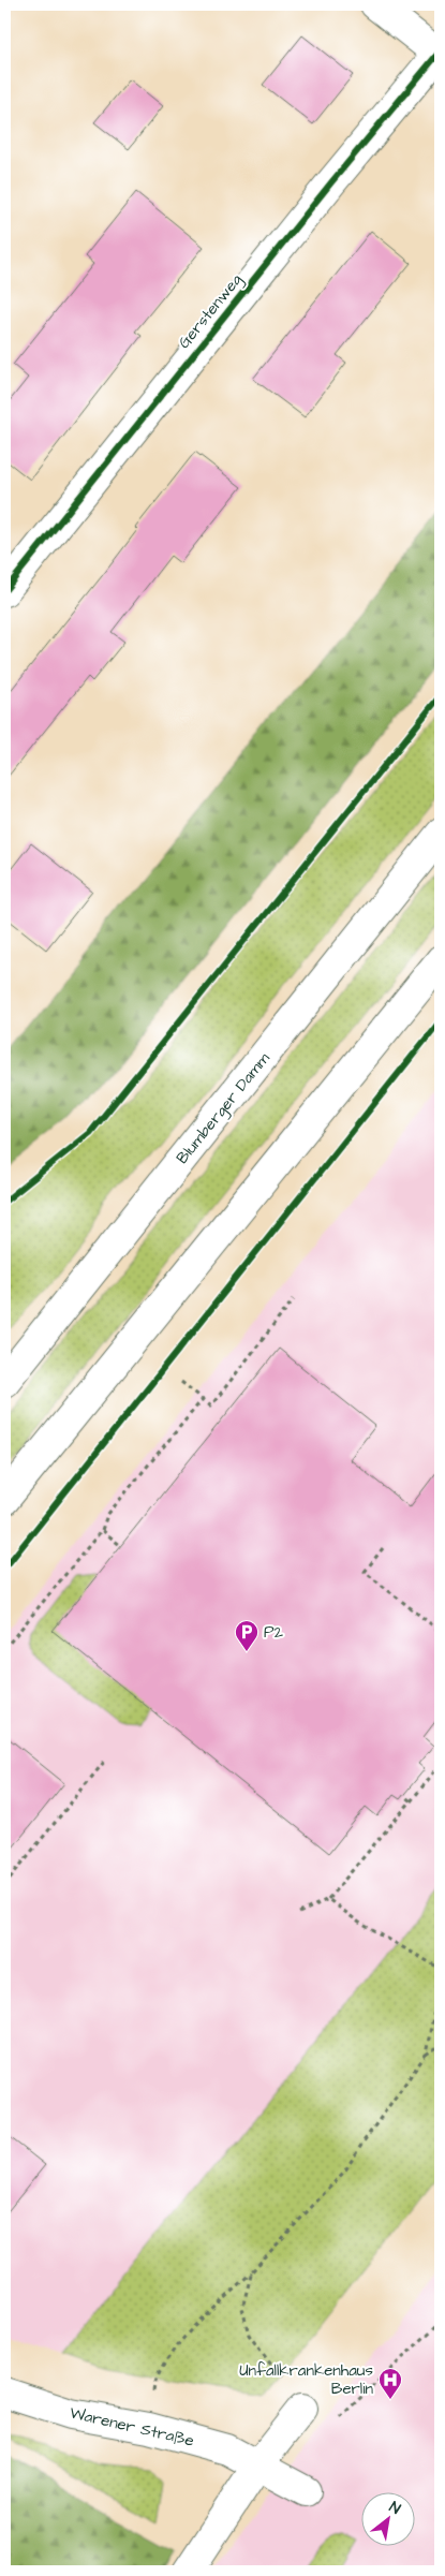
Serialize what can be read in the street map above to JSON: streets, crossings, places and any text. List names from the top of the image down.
{
  "streets": {
    "main road": ["Gerstenweg", "Blumberger Damm", "Warener Straße"]
  },
  "places": {
    "parking": ["P2"],
    "hospital": ["Unfallkrankenhaus Berlin"]
  },
  "north": "top right"
}
